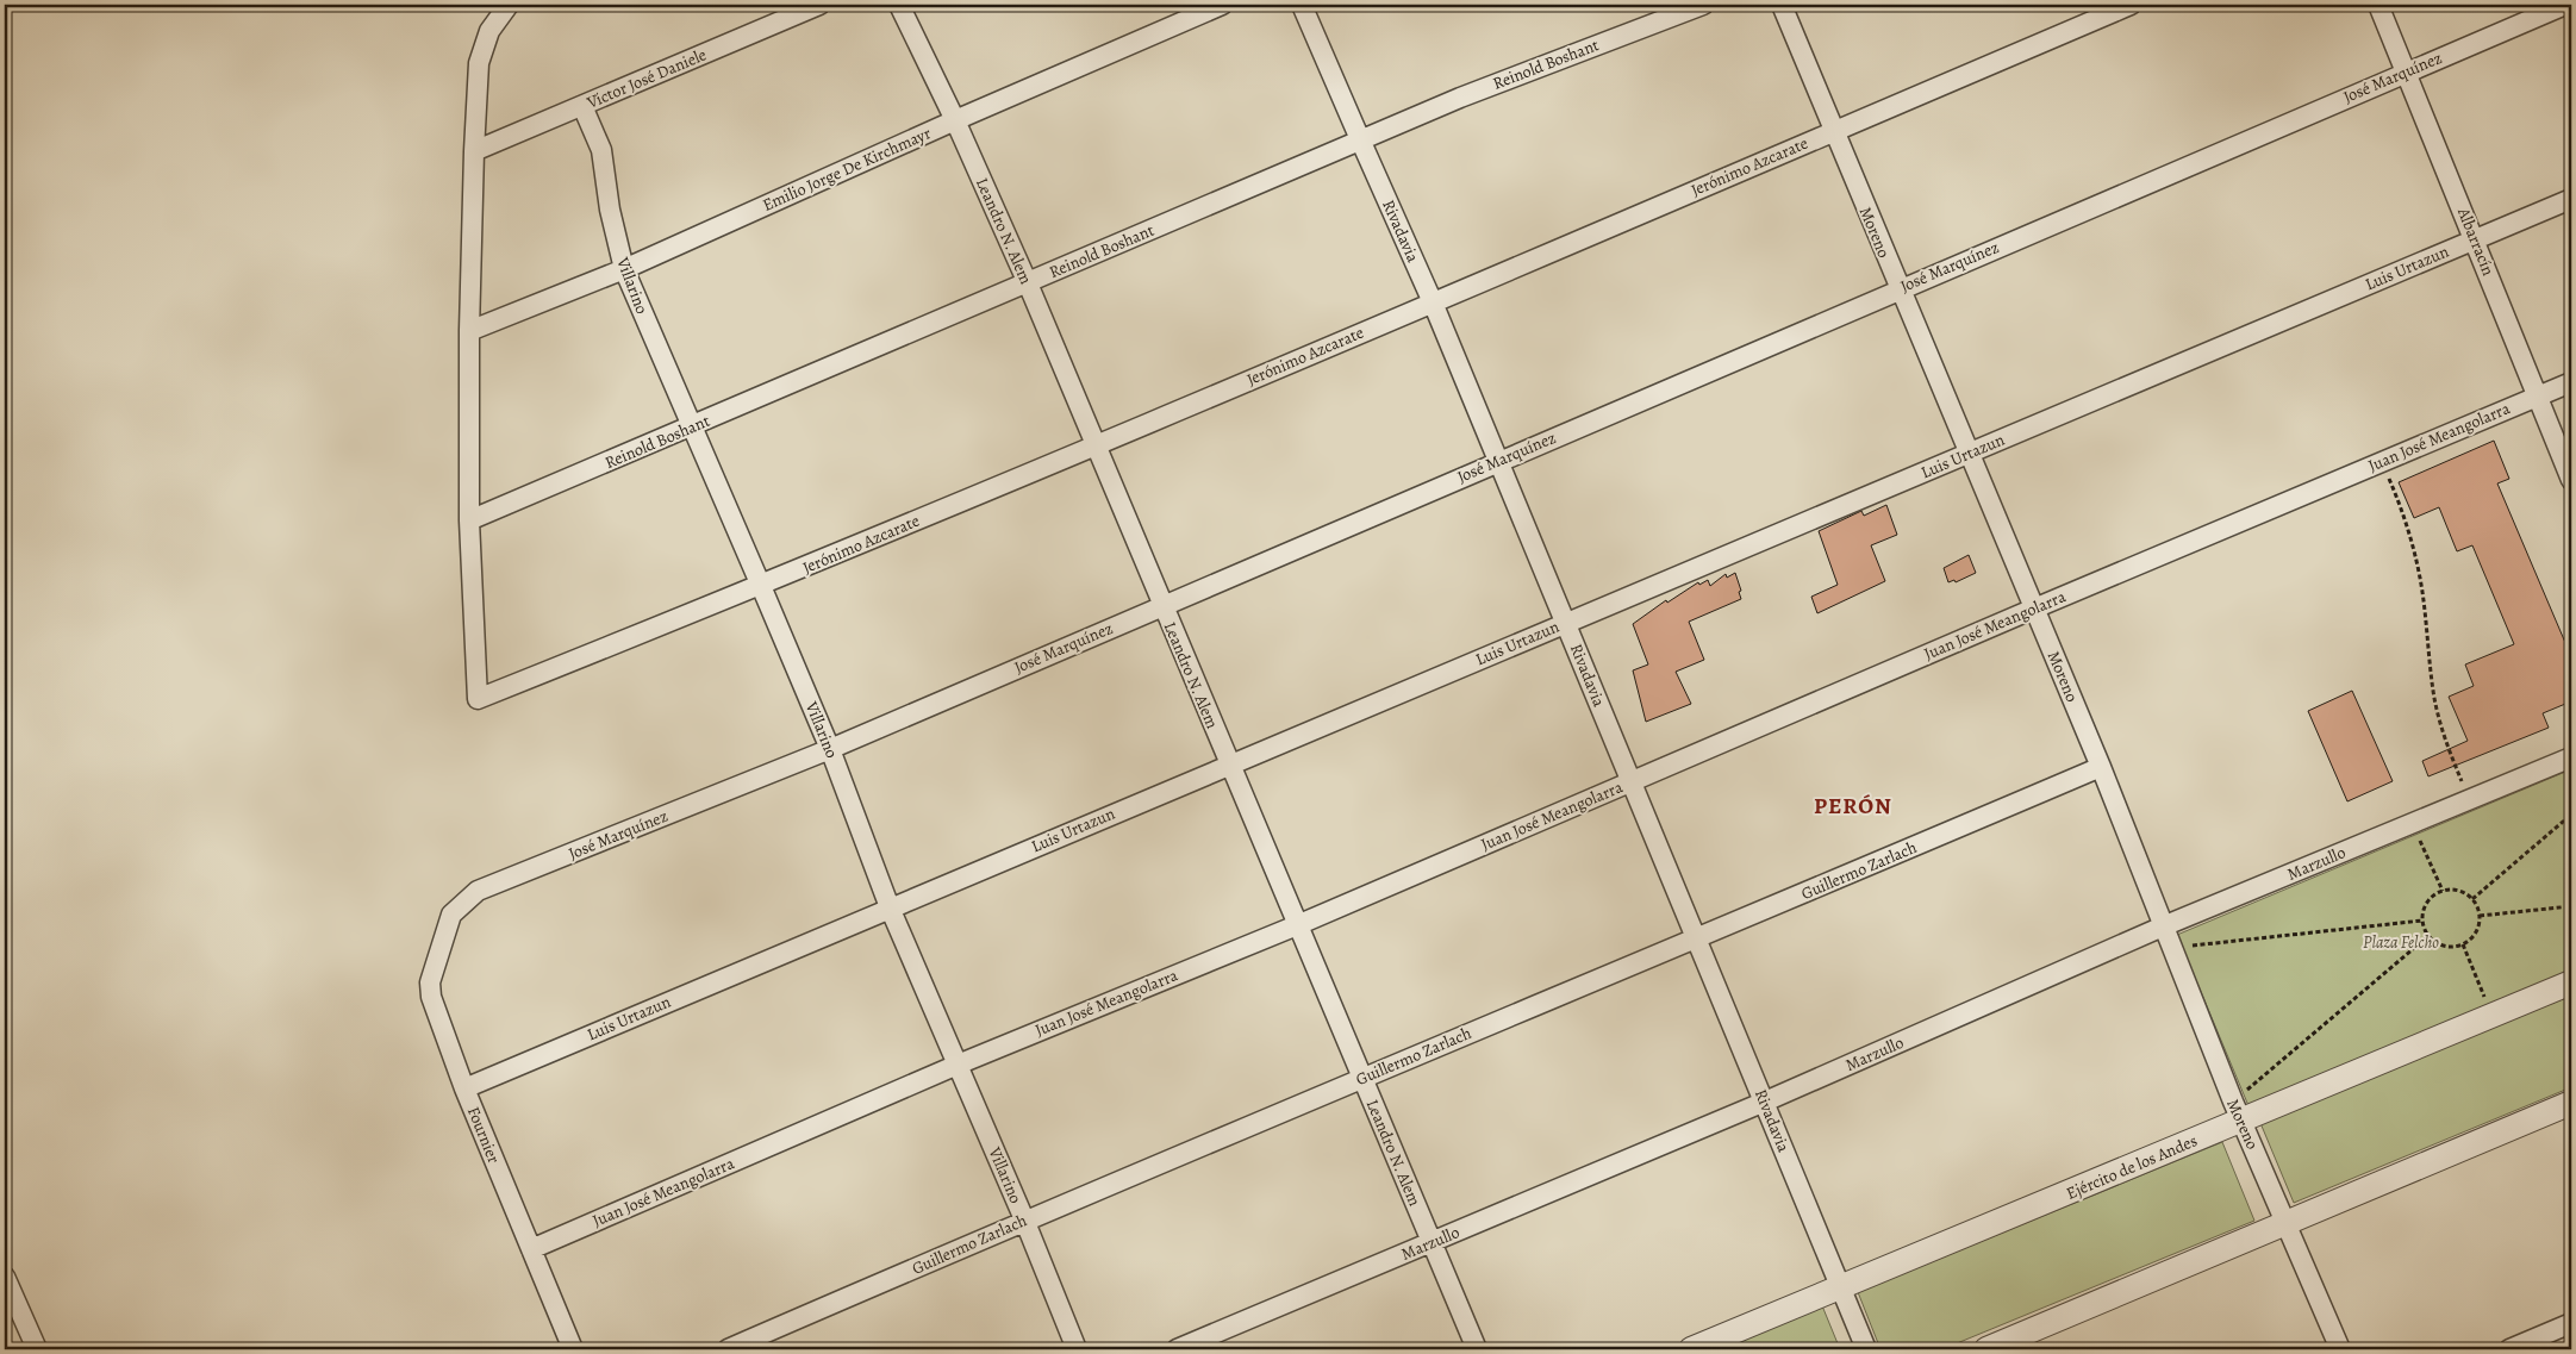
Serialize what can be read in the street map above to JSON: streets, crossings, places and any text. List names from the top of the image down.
{
  "streets": {
    "street": [
      "Reinold Boshant",
      "José Marquínez",
      "Víctor José Daniele",
      "Jerónimo Azcarate",
      "Emilio Jorge De Kirchmayr",
      "Leandro N. Alem",
      "Rivadavia",
      "Moreno",
      "Albarracín",
      "Luis Urtazun",
      "Villarino",
      "Juan José Meangolarra",
      "Marzullo",
      "Guillermo Zarlach",
      "Fournier",
      "Ejército de los Andes"
    ]
  },
  "crossings": [
    ["Reinold Boshant", "Jerónimo Azcarate"],
    ["Reinold Boshant", "Leandro N. Alem"],
    ["Reinold Boshant", "Rivadavia"],
    ["Reinold Boshant", "Villarino"],
    ["José Marquínez", "Leandro N. Alem"],
    ["José Marquínez", "Rivadavia"],
    ["José Marquínez", "Moreno"],
    ["José Marquínez", "Albarracín"],
    ["José Marquínez", "Villarino"],
    ["José Marquínez", "Fournier"],
    ["Víctor José Daniele", "Villarino"],
    ["Jerónimo Azcarate", "Leandro N. Alem"],
    ["Jerónimo Azcarate", "Rivadavia"],
    ["Jerónimo Azcarate", "Moreno"],
    ["Jerónimo Azcarate", "Villarino"],
    ["Emilio Jorge De Kirchmayr", "Leandro N. Alem"],
    ["Emilio Jorge De Kirchmayr", "Villarino"],
    ["Leandro N. Alem", "Luis Urtazun"],
    ["Leandro N. Alem", "Juan José Meangolarra"],
    ["Leandro N. Alem", "Marzullo"],
    ["Leandro N. Alem", "Guillermo Zarlach"],
    ["Rivadavia", "Luis Urtazun"],
    ["Rivadavia", "Juan José Meangolarra"],
    ["Rivadavia", "Marzullo"],
    ["Rivadavia", "Guillermo Zarlach"],
    ["Rivadavia", "Ejército de los Andes"],
    ["Moreno", "Luis Urtazun"],
    ["Moreno", "Juan José Meangolarra"],
    ["Moreno", "Marzullo"],
    ["Moreno", "Guillermo Zarlach"],
    ["Moreno", "Ejército de los Andes"],
    ["Albarracín", "Luis Urtazun"],
    ["Albarracín", "Juan José Meangolarra"],
    ["Luis Urtazun", "Villarino"],
    ["Luis Urtazun", "Fournier"],
    ["Villarino", "Juan José Meangolarra"],
    ["Villarino", "Guillermo Zarlach"],
    ["Juan José Meangolarra", "Fournier"]
  ],
  "districts": ["PERÓN"],
  "parks": ["Plaza Felcho"]
}
